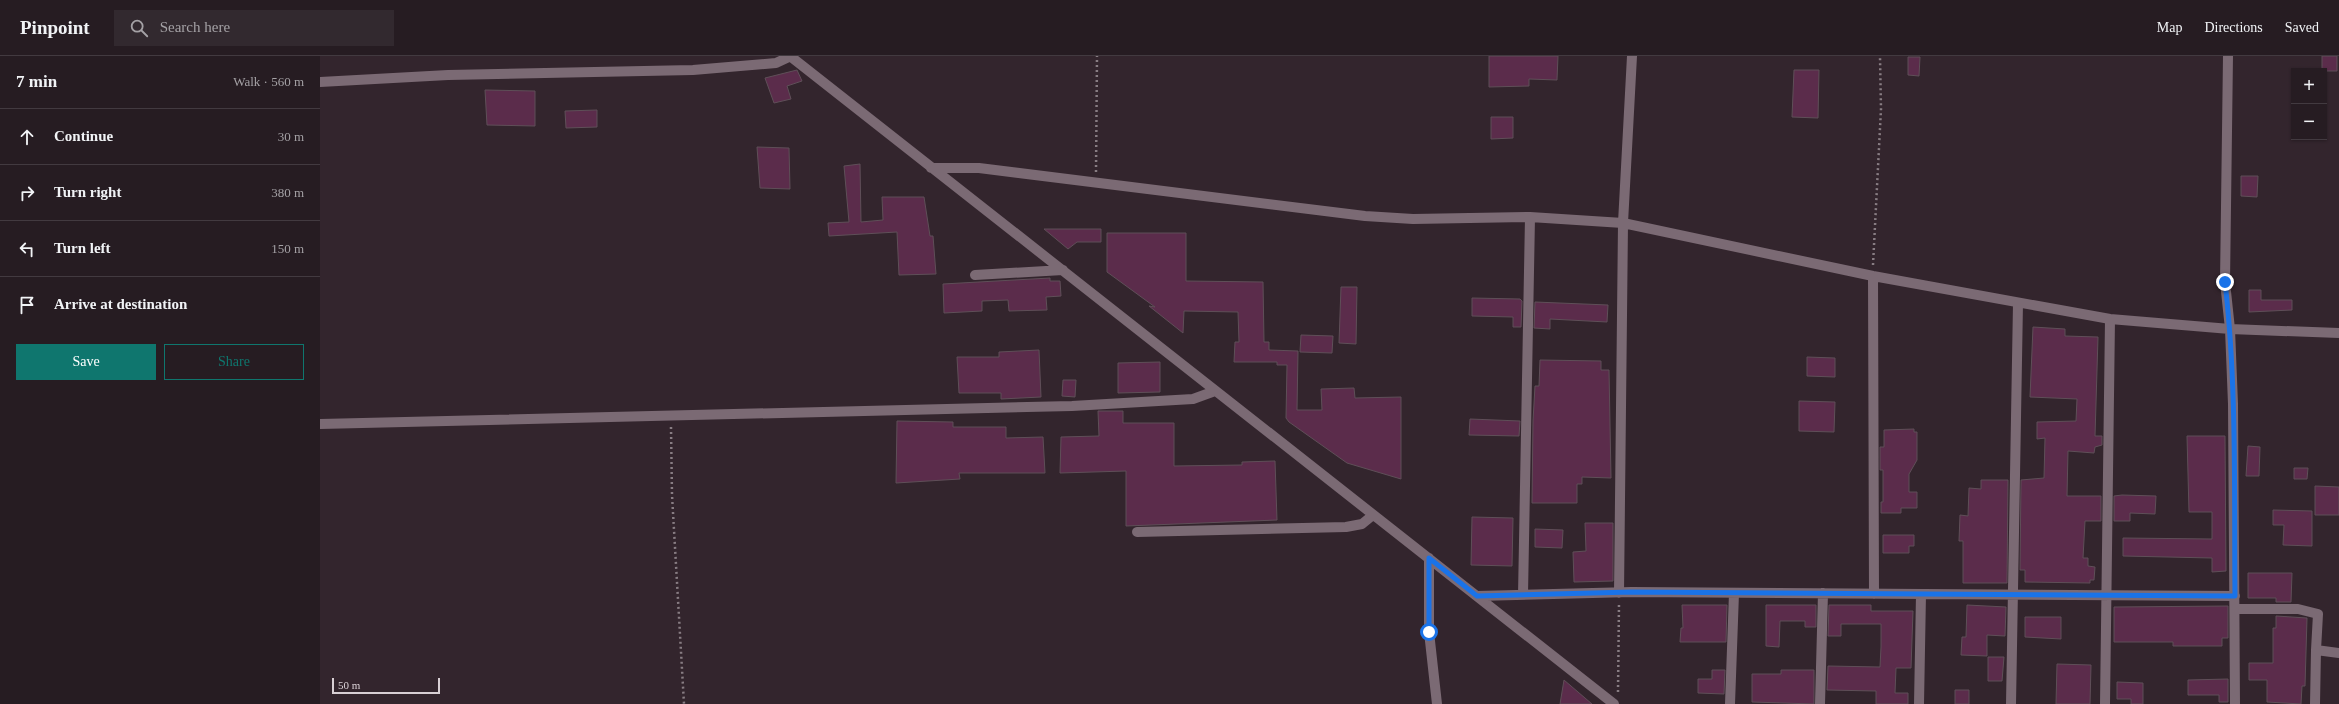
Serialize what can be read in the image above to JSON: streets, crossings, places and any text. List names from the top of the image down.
{
  "scale_bar": "50 m",
  "page": {
    "header": "Pinpoint",
    "search": "Search here",
    "nav": ["Map", "Directions", "Saved"],
    "heading": ["7 min", "Walk · 560 m"],
    "map_buttons": ["+", "−"],
    "list": [
      ["Continue", "30 m"],
      ["Turn right", "380 m"],
      ["Turn left", "150 m"],
      "Arrive at destination"
    ],
    "buttons": ["Save", "Share"],
    "scale": "50 m"
  }
}
